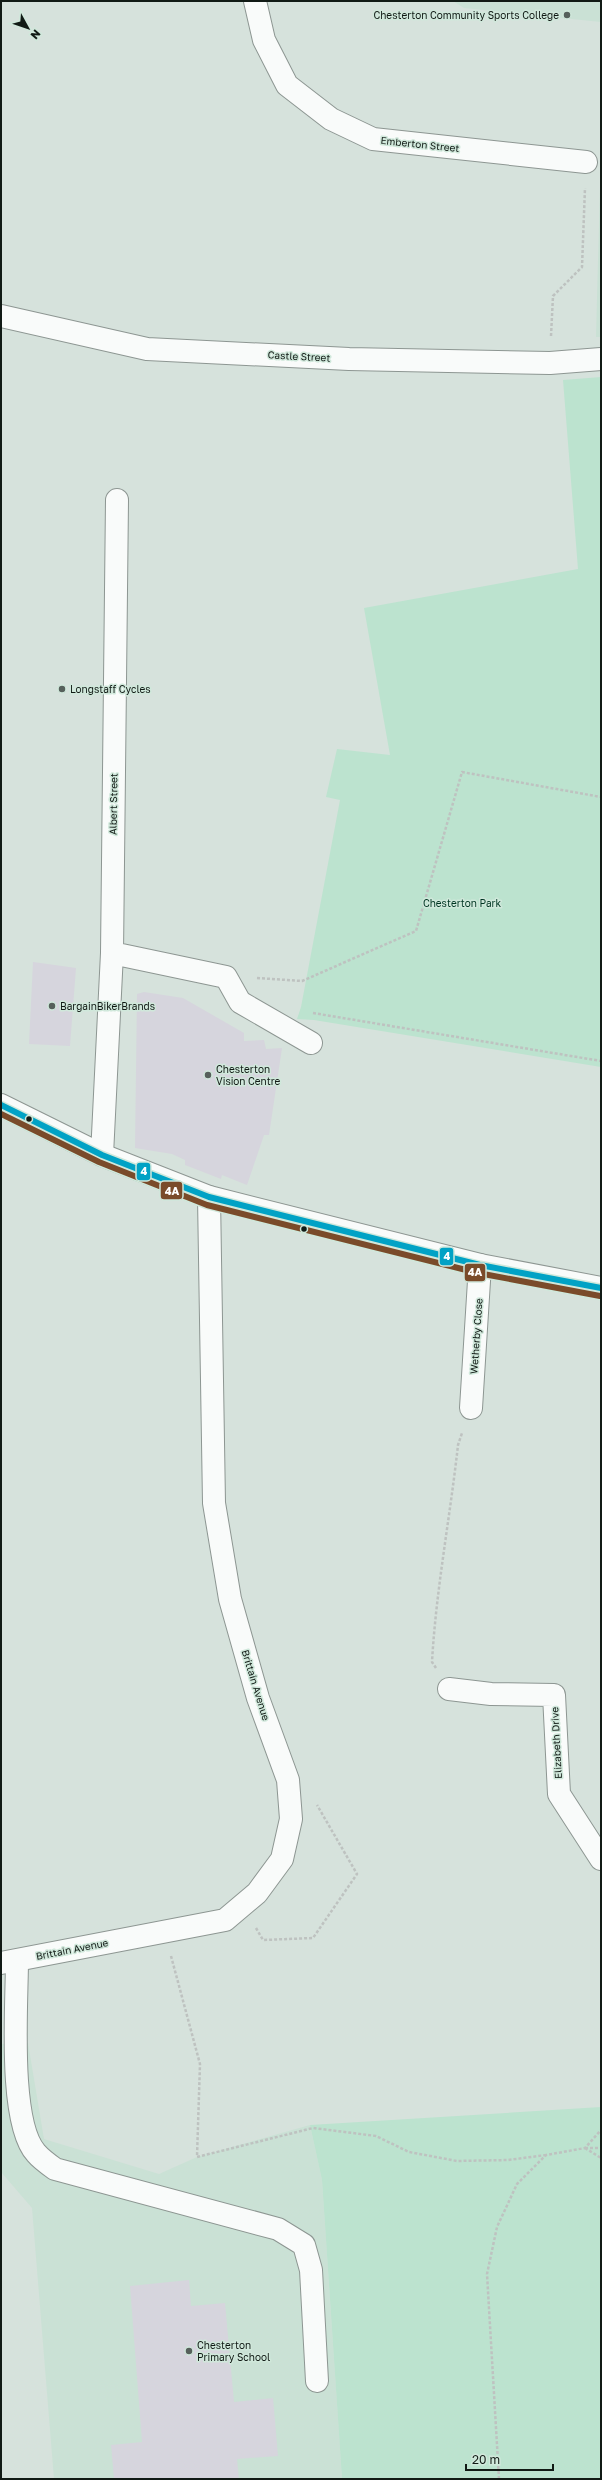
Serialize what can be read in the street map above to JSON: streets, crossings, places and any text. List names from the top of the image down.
{
  "streets": {
    "street": [
      "Emberton Street",
      "Castle Street",
      "Albert Street",
      "Wetherby Close",
      "Brittain Avenue",
      "Elizabeth Drive"
    ]
  },
  "parks": ["Chesterton Park"],
  "places": [
    "Chesterton Community Sports College",
    "Longstaff Cycles",
    "BargainBikerBrands",
    "Chesterton Vision Centre",
    "Chesterton Primary School"
  ],
  "lines": ["transit line 4", "transit line 4A"],
  "scale_bar": "20 m",
  "north": "bottom right"
}
